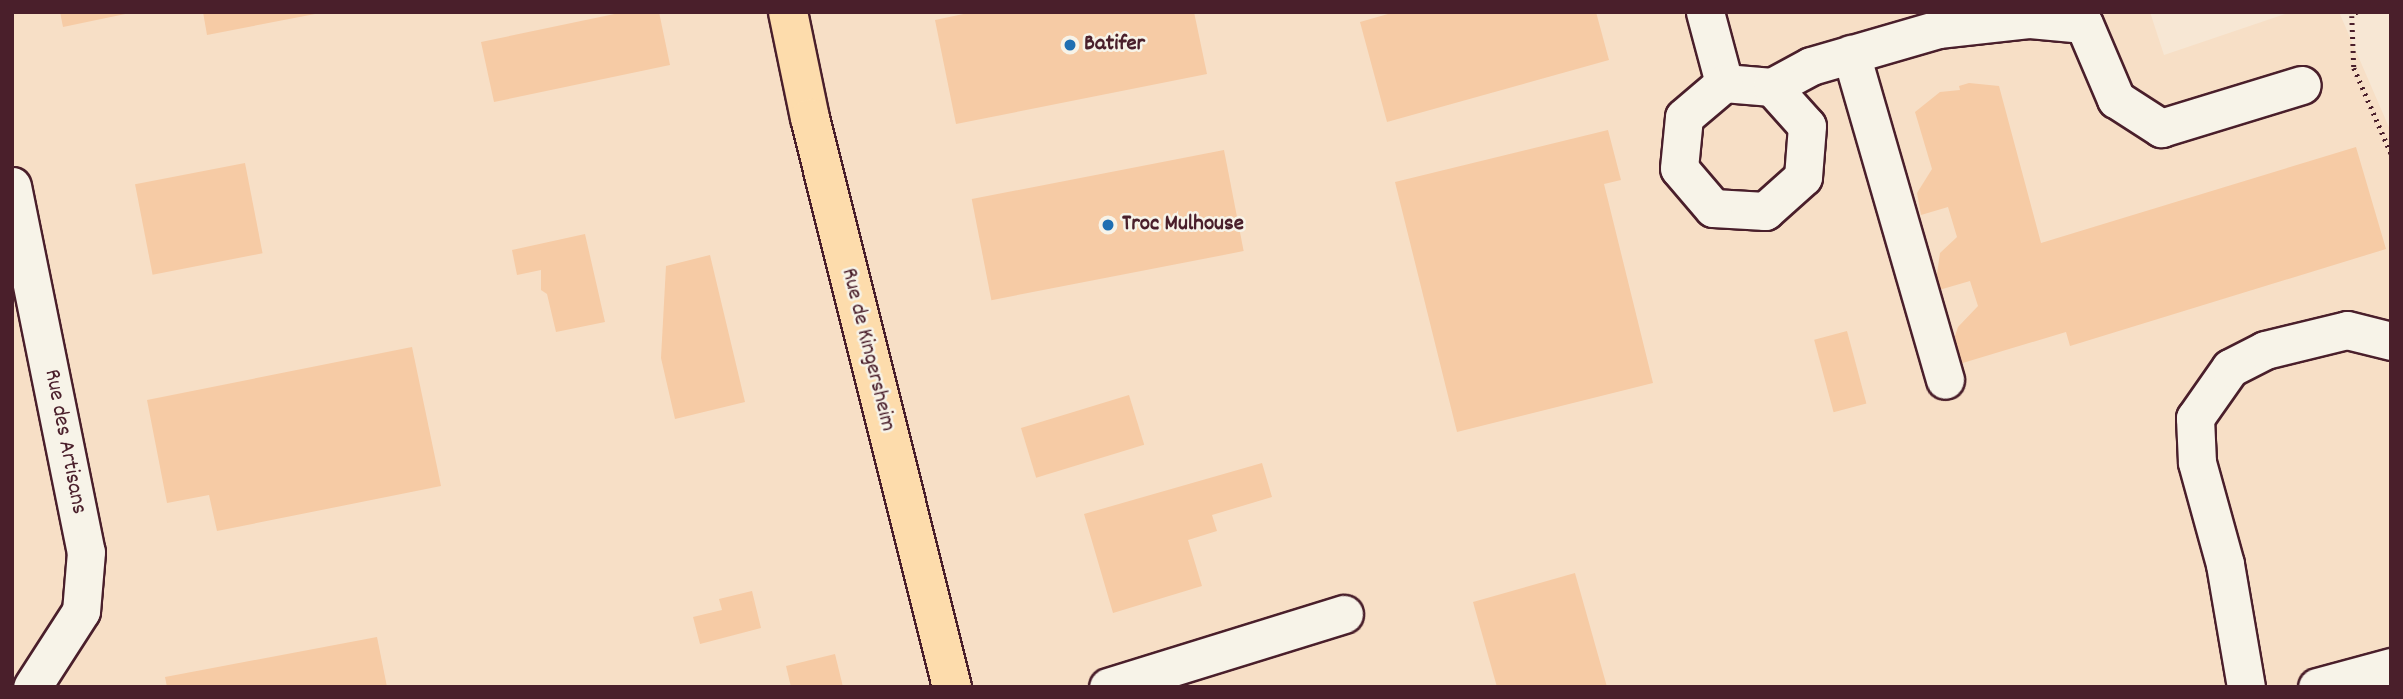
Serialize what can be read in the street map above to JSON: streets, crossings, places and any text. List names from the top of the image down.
{
  "streets": {
    "main road": ["Rue de Kingersheim"],
    "street": ["Rue des Artisans"]
  },
  "places": ["Batifer", "Troc Mulhouse"]
}
